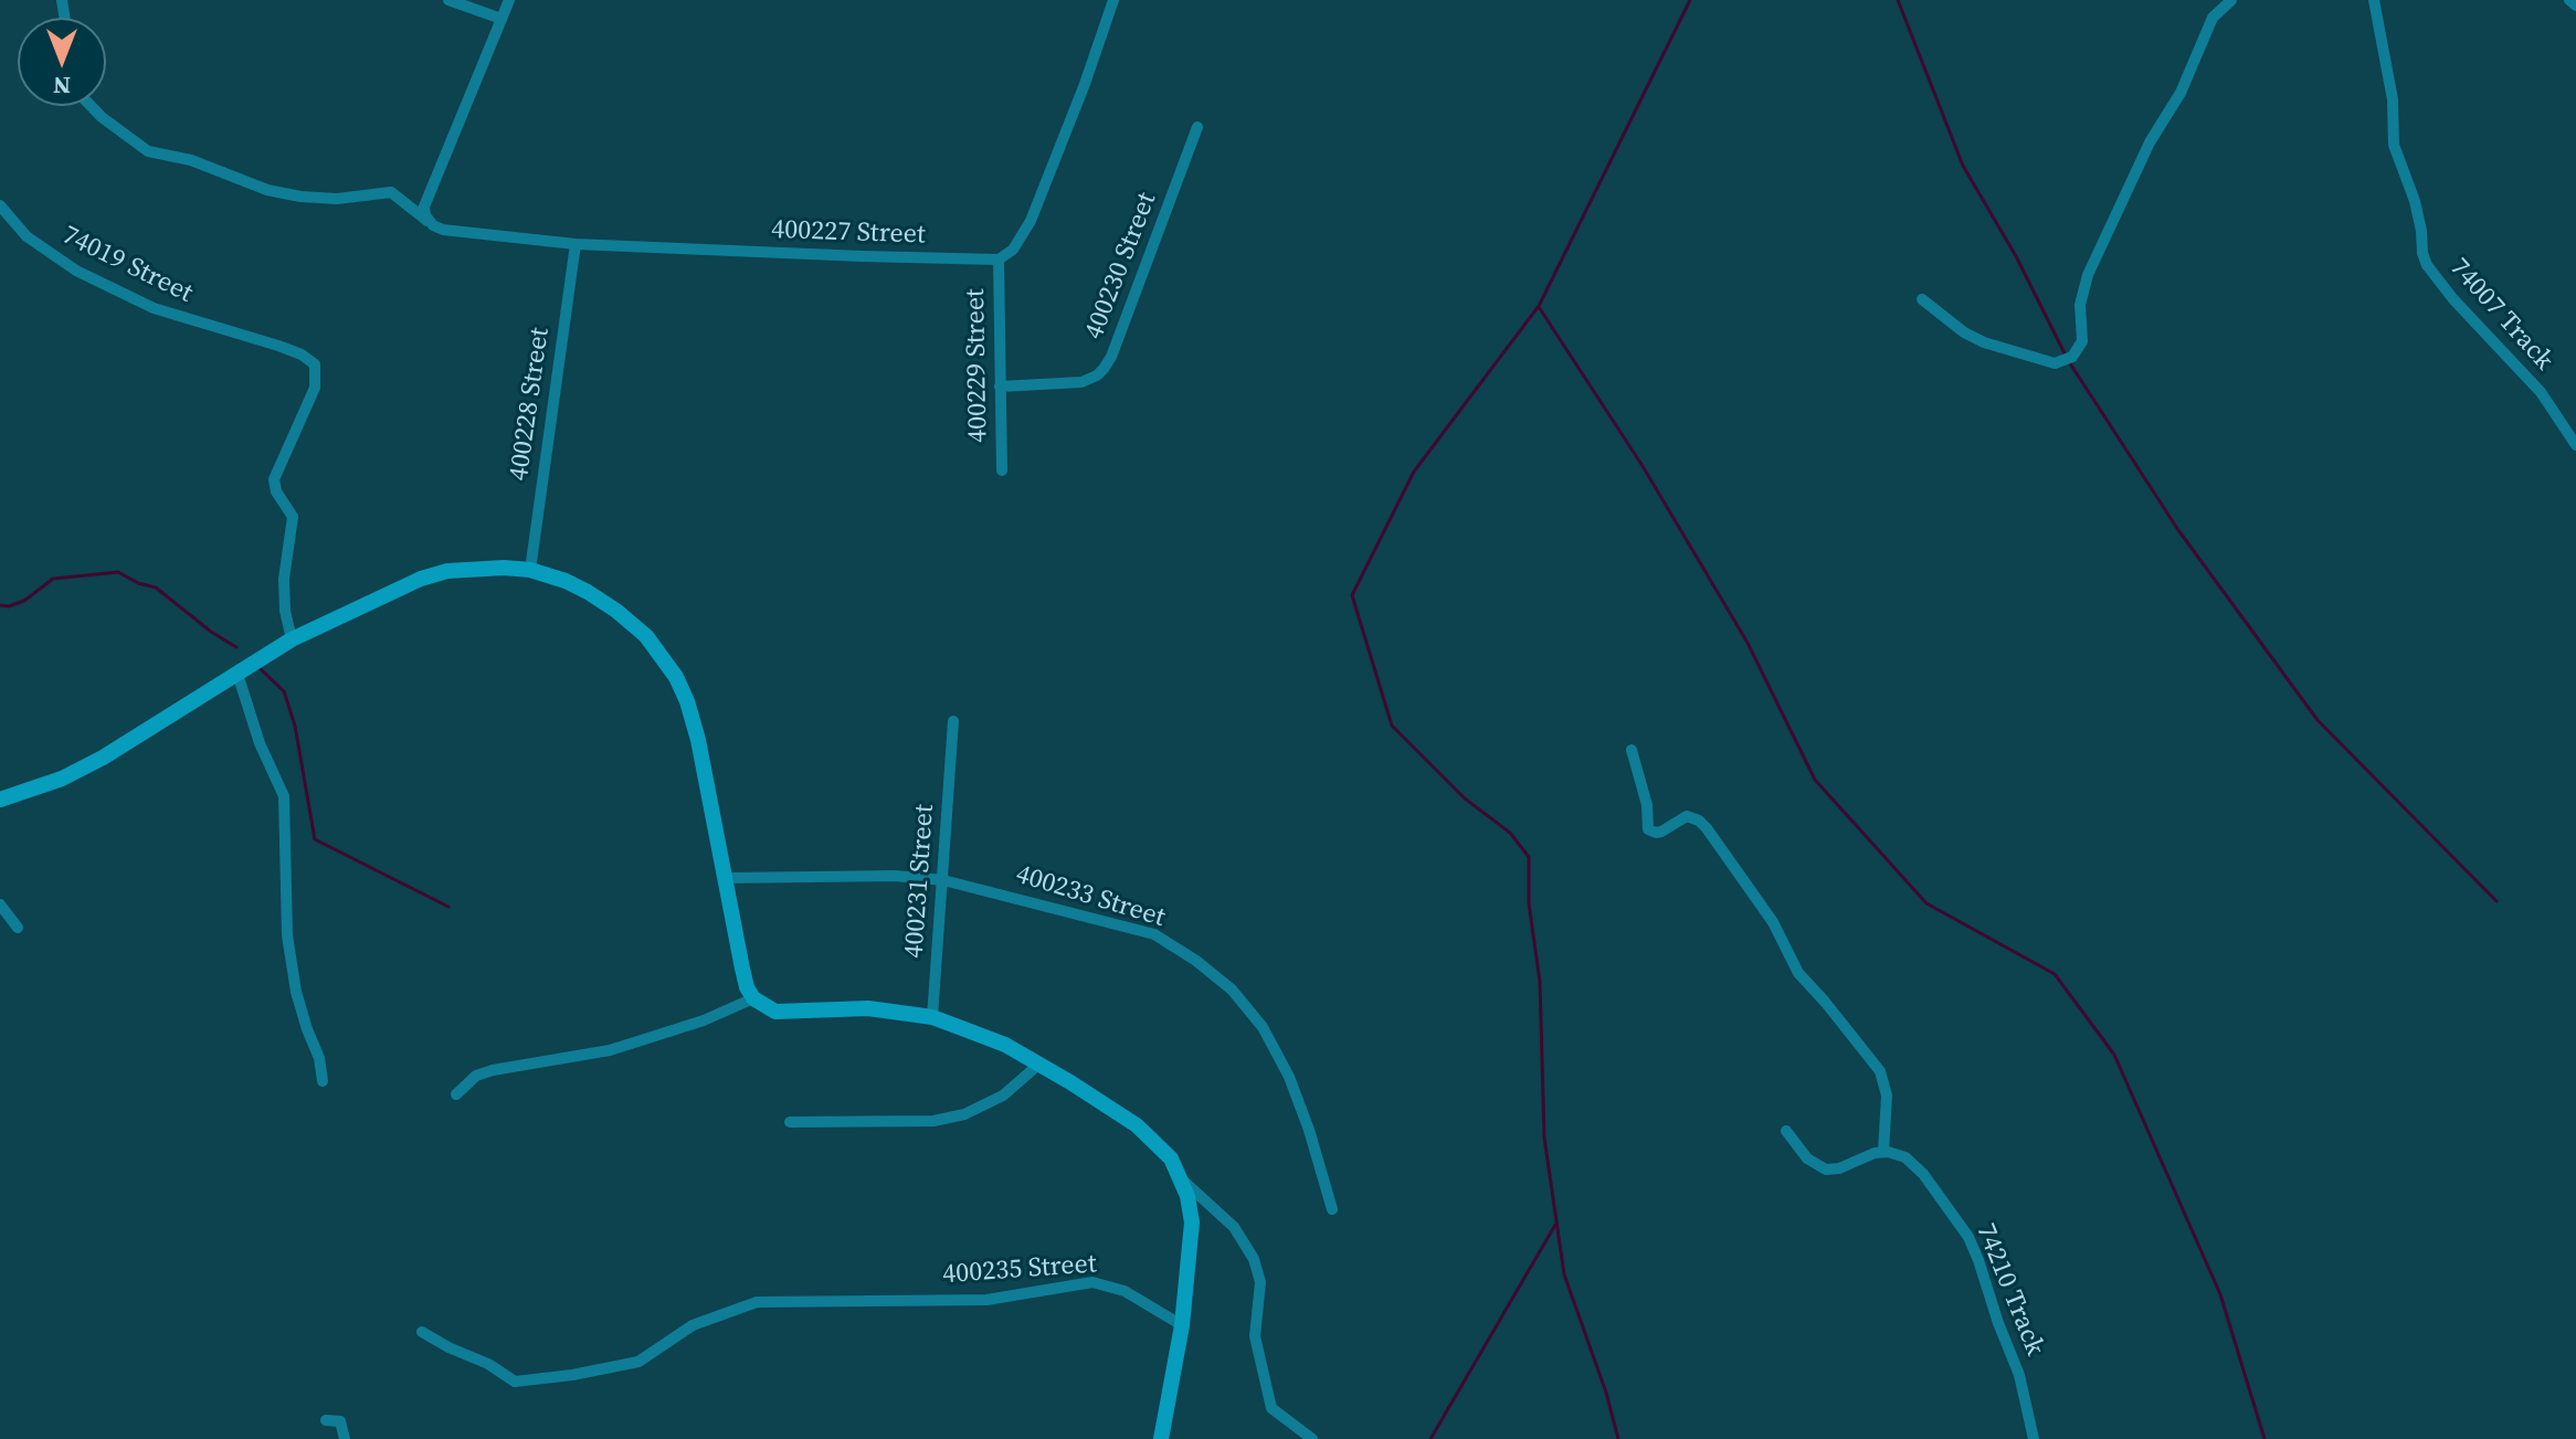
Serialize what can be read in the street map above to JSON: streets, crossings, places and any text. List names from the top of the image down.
{
  "streets": {
    "street": [
      "400227 Street",
      "74019 Street",
      "400230 Street",
      "74007 Track",
      "400229 Street",
      "400228 Street",
      "400231 Street",
      "400233 Street",
      "400235 Street",
      "74210 Track"
    ]
  },
  "crossings": [
    ["400227 Street", "400229 Street"],
    ["400227 Street", "400228 Street"],
    ["400230 Street", "400229 Street"],
    ["400231 Street", "400233 Street"]
  ],
  "north": "bottom"
}
